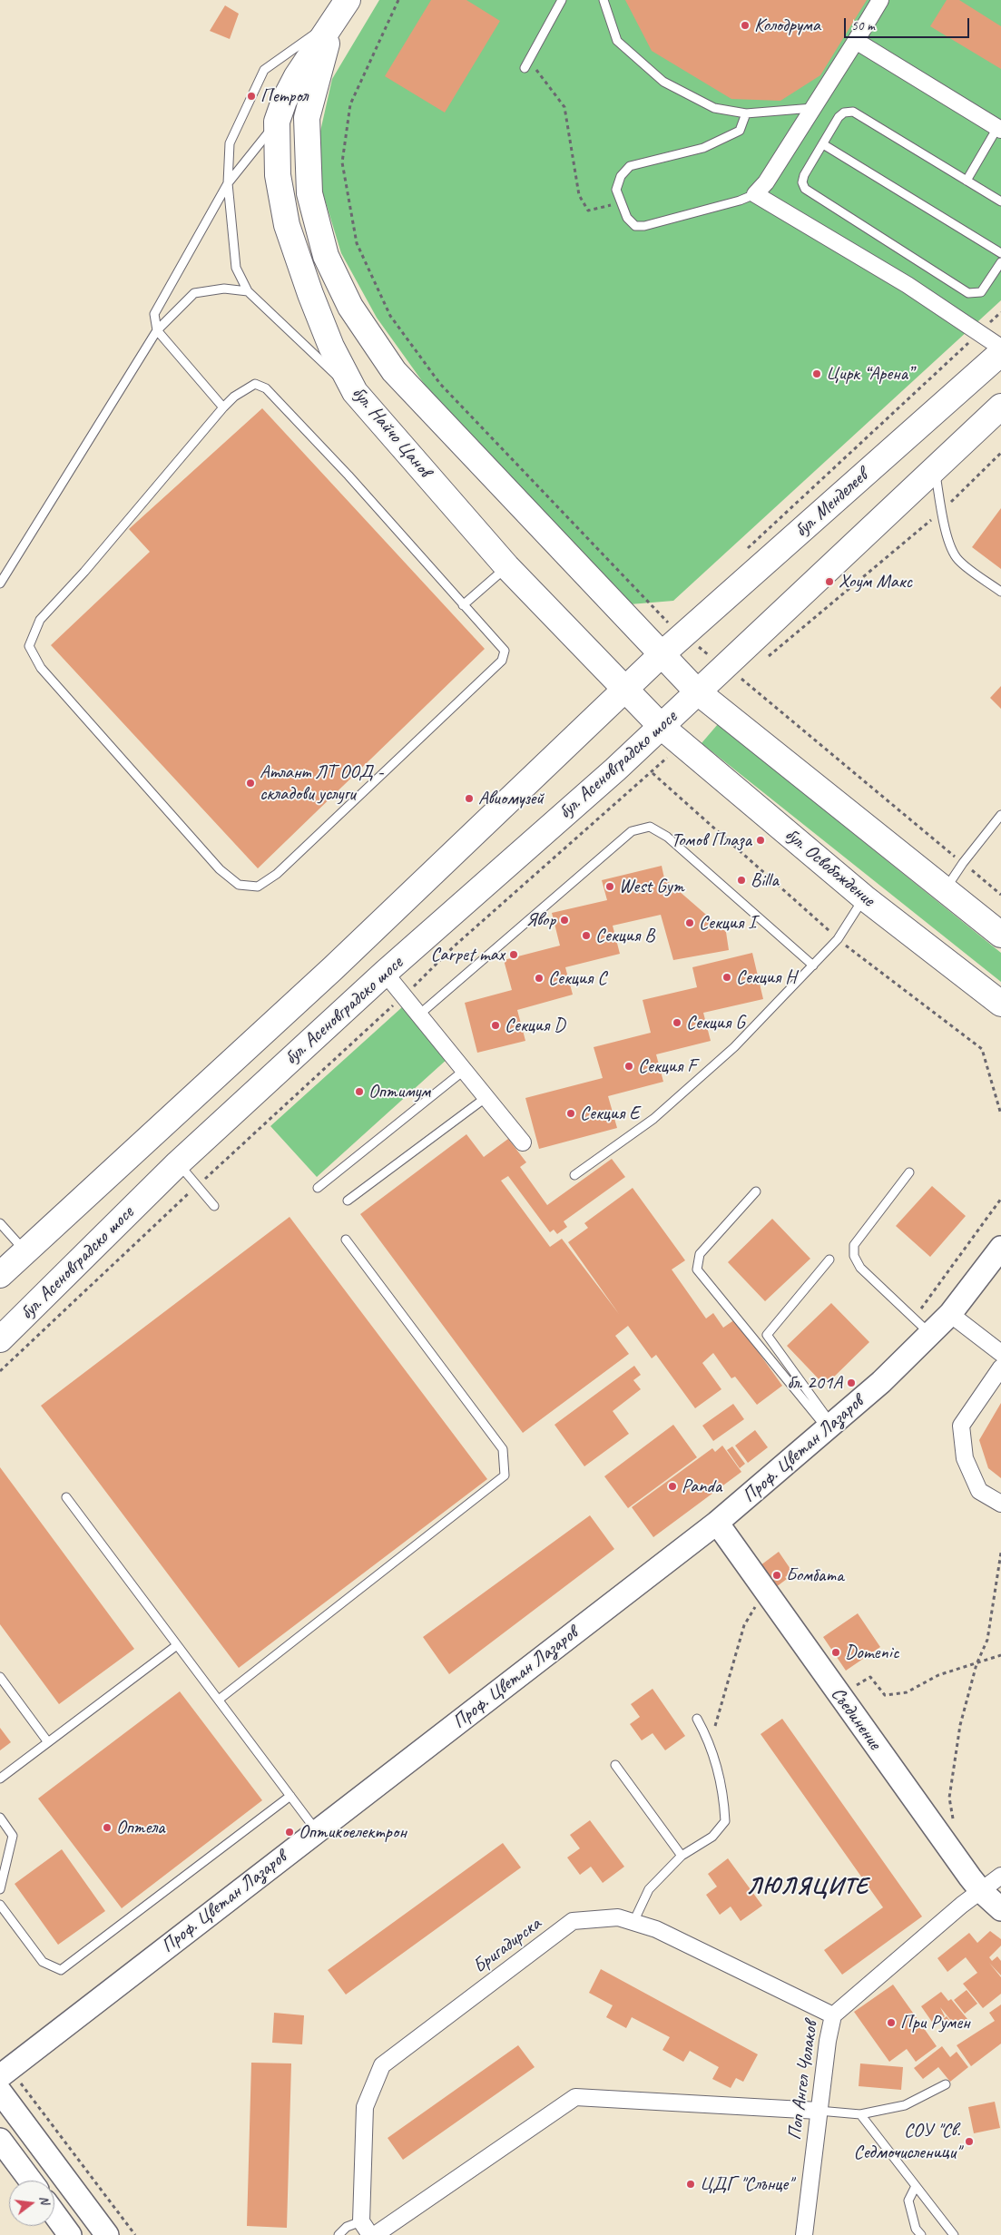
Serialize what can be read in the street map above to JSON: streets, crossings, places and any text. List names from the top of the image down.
{
  "streets": {
    "main road": [
      "бул. Найчо Цанов",
      "бул. Менделеев",
      "бул. Асеновградско шосе",
      "бул. Освобождение"
    ],
    "street": [
      "Проф. Цветан Лазаров",
      "Съединение",
      "Бригадирска",
      "Поп Ангел Чолаков"
    ]
  },
  "crossings": [
    ["бул. Найчо Цанов", "бул. Менделеев"],
    ["бул. Найчо Цанов", "бул. Асеновградско шосе"],
    ["бул. Найчо Цанов", "бул. Освобождение"],
    ["бул. Менделеев", "бул. Асеновградско шосе"],
    ["бул. Асеновградско шосе", "бул. Освобождение"],
    ["Проф. Цветан Лазаров", "Съединение"],
    ["Съединение", "Поп Ангел Чолаков"],
    ["Бригадирска", "Поп Ангел Чолаков"]
  ],
  "districts": ["ЛЮЛЯЦИТЕ"],
  "places": [
    "Колодрума",
    "Петрол",
    "Цирк “Арена”",
    "Хоум Макс",
    "Атлант ЛТ ООД - складови услуги",
    "Авиомузей",
    "Томов Плаза",
    "Billa",
    "West Gym",
    "Явор",
    "Секция I",
    "Секция B",
    "Carpet max",
    "Секция H",
    "Секция C",
    "Секция G",
    "Секция D",
    "Секция F",
    "Оптимум",
    "Секция E",
    "бл. 201А",
    "Panda",
    "Бомбата",
    "Domenic",
    "Оптела",
    "Оптикоелектрон",
    "При Румен",
    "СОУ \"Св. Седмочисленици\"",
    "ЦДГ \"Слънце\""
  ],
  "scale_bar": "50 m",
  "north": "right"
}
